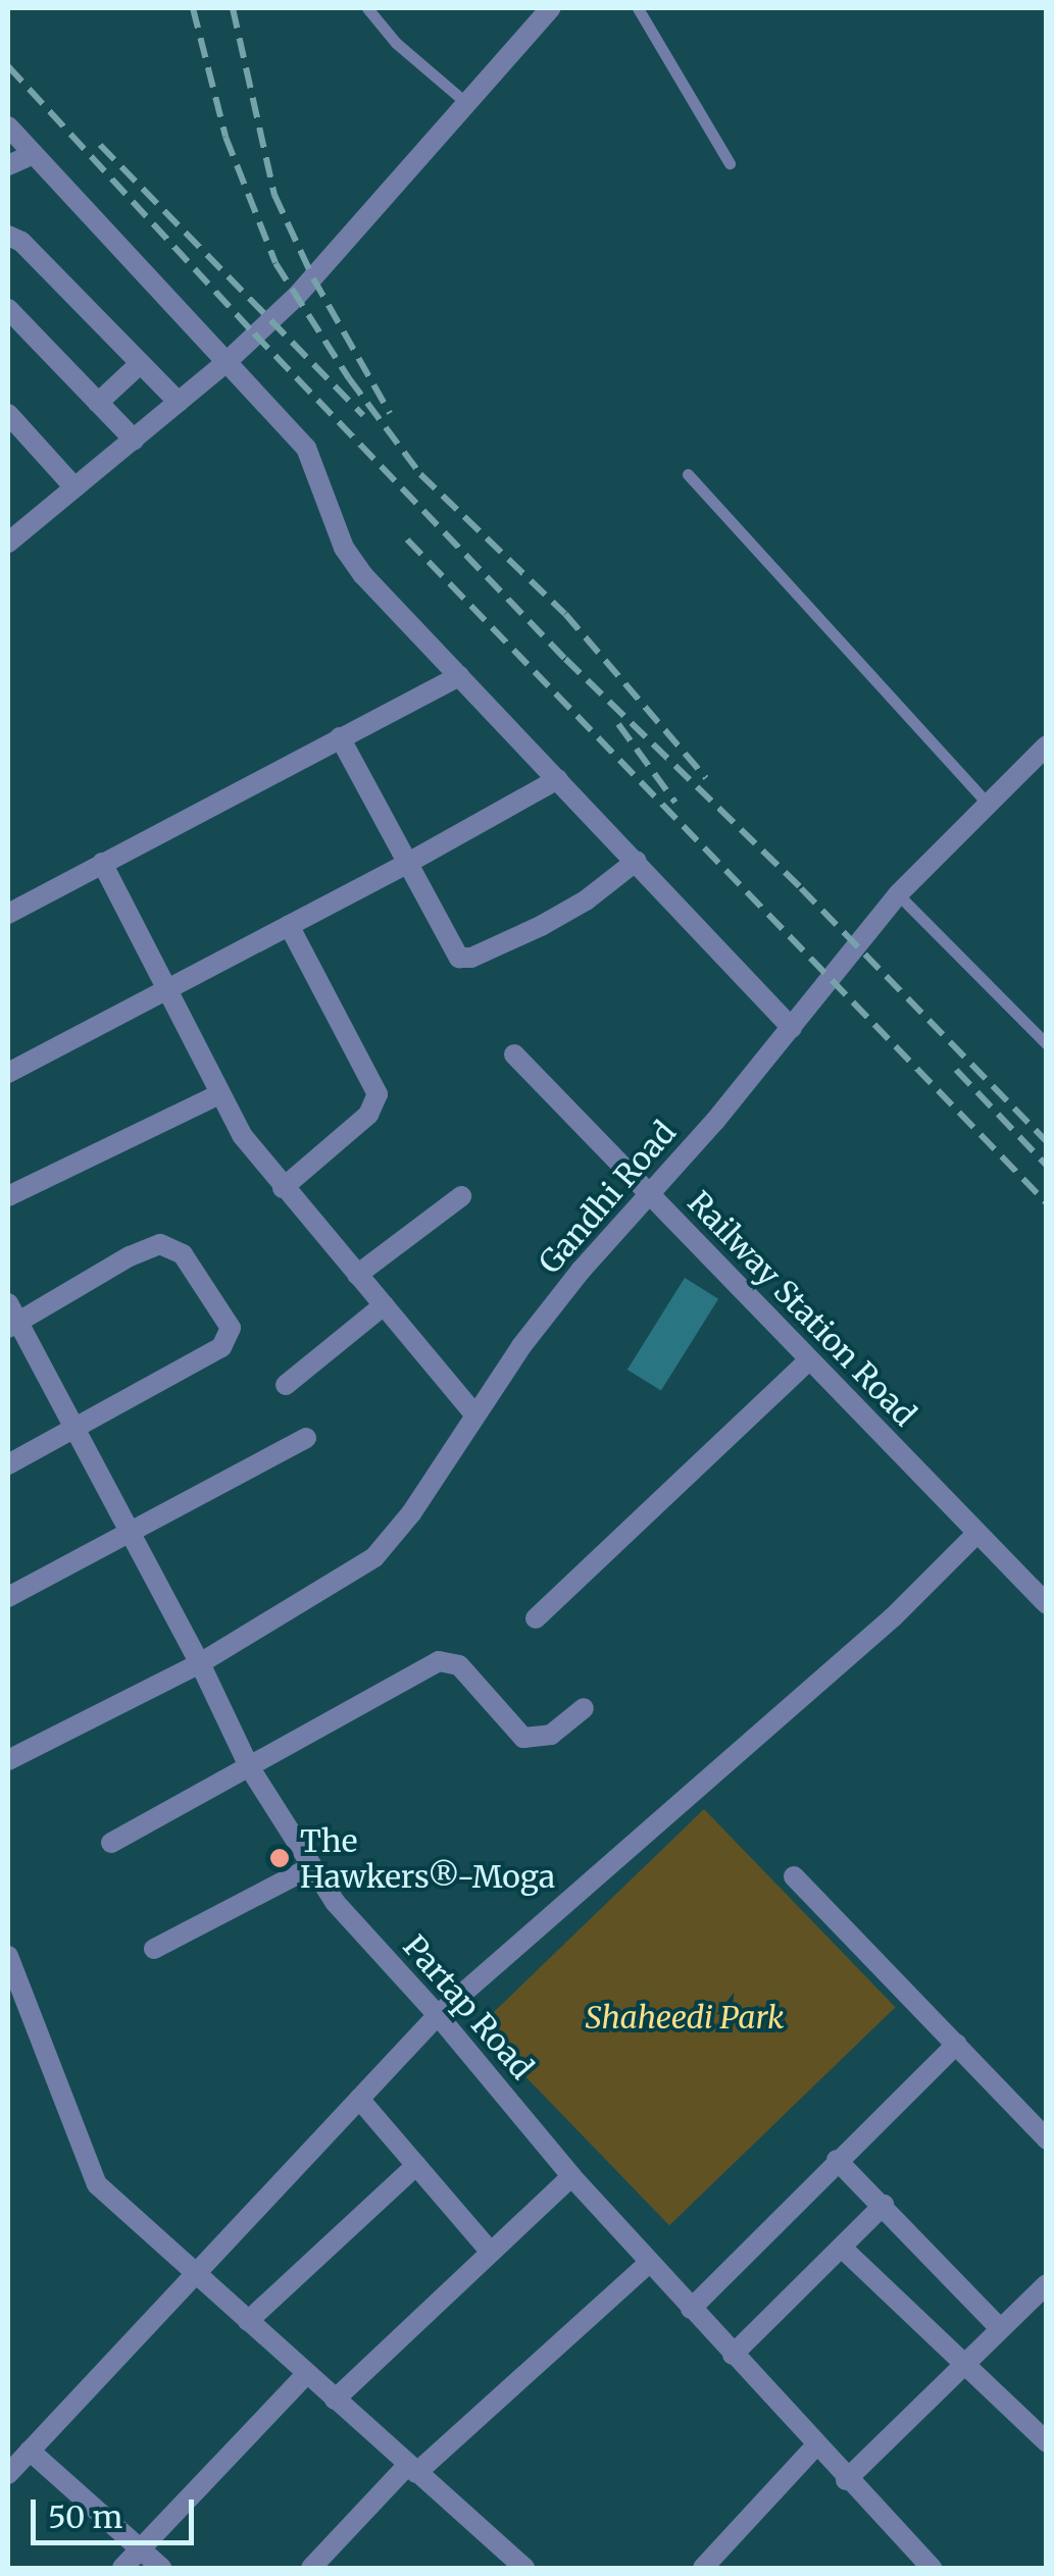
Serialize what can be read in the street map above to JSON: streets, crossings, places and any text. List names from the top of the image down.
{
  "streets": {
    "street": ["Gandhi Road", "Railway Station Road", "Partap Road"]
  },
  "crossings": [
    ["Gandhi Road", "Railway Station Road"],
    ["Gandhi Road", "Partap Road"]
  ],
  "parks": ["Shaheedi Park"],
  "places": ["The Hawkers®-Moga"],
  "scale_bar": "50 m"
}
